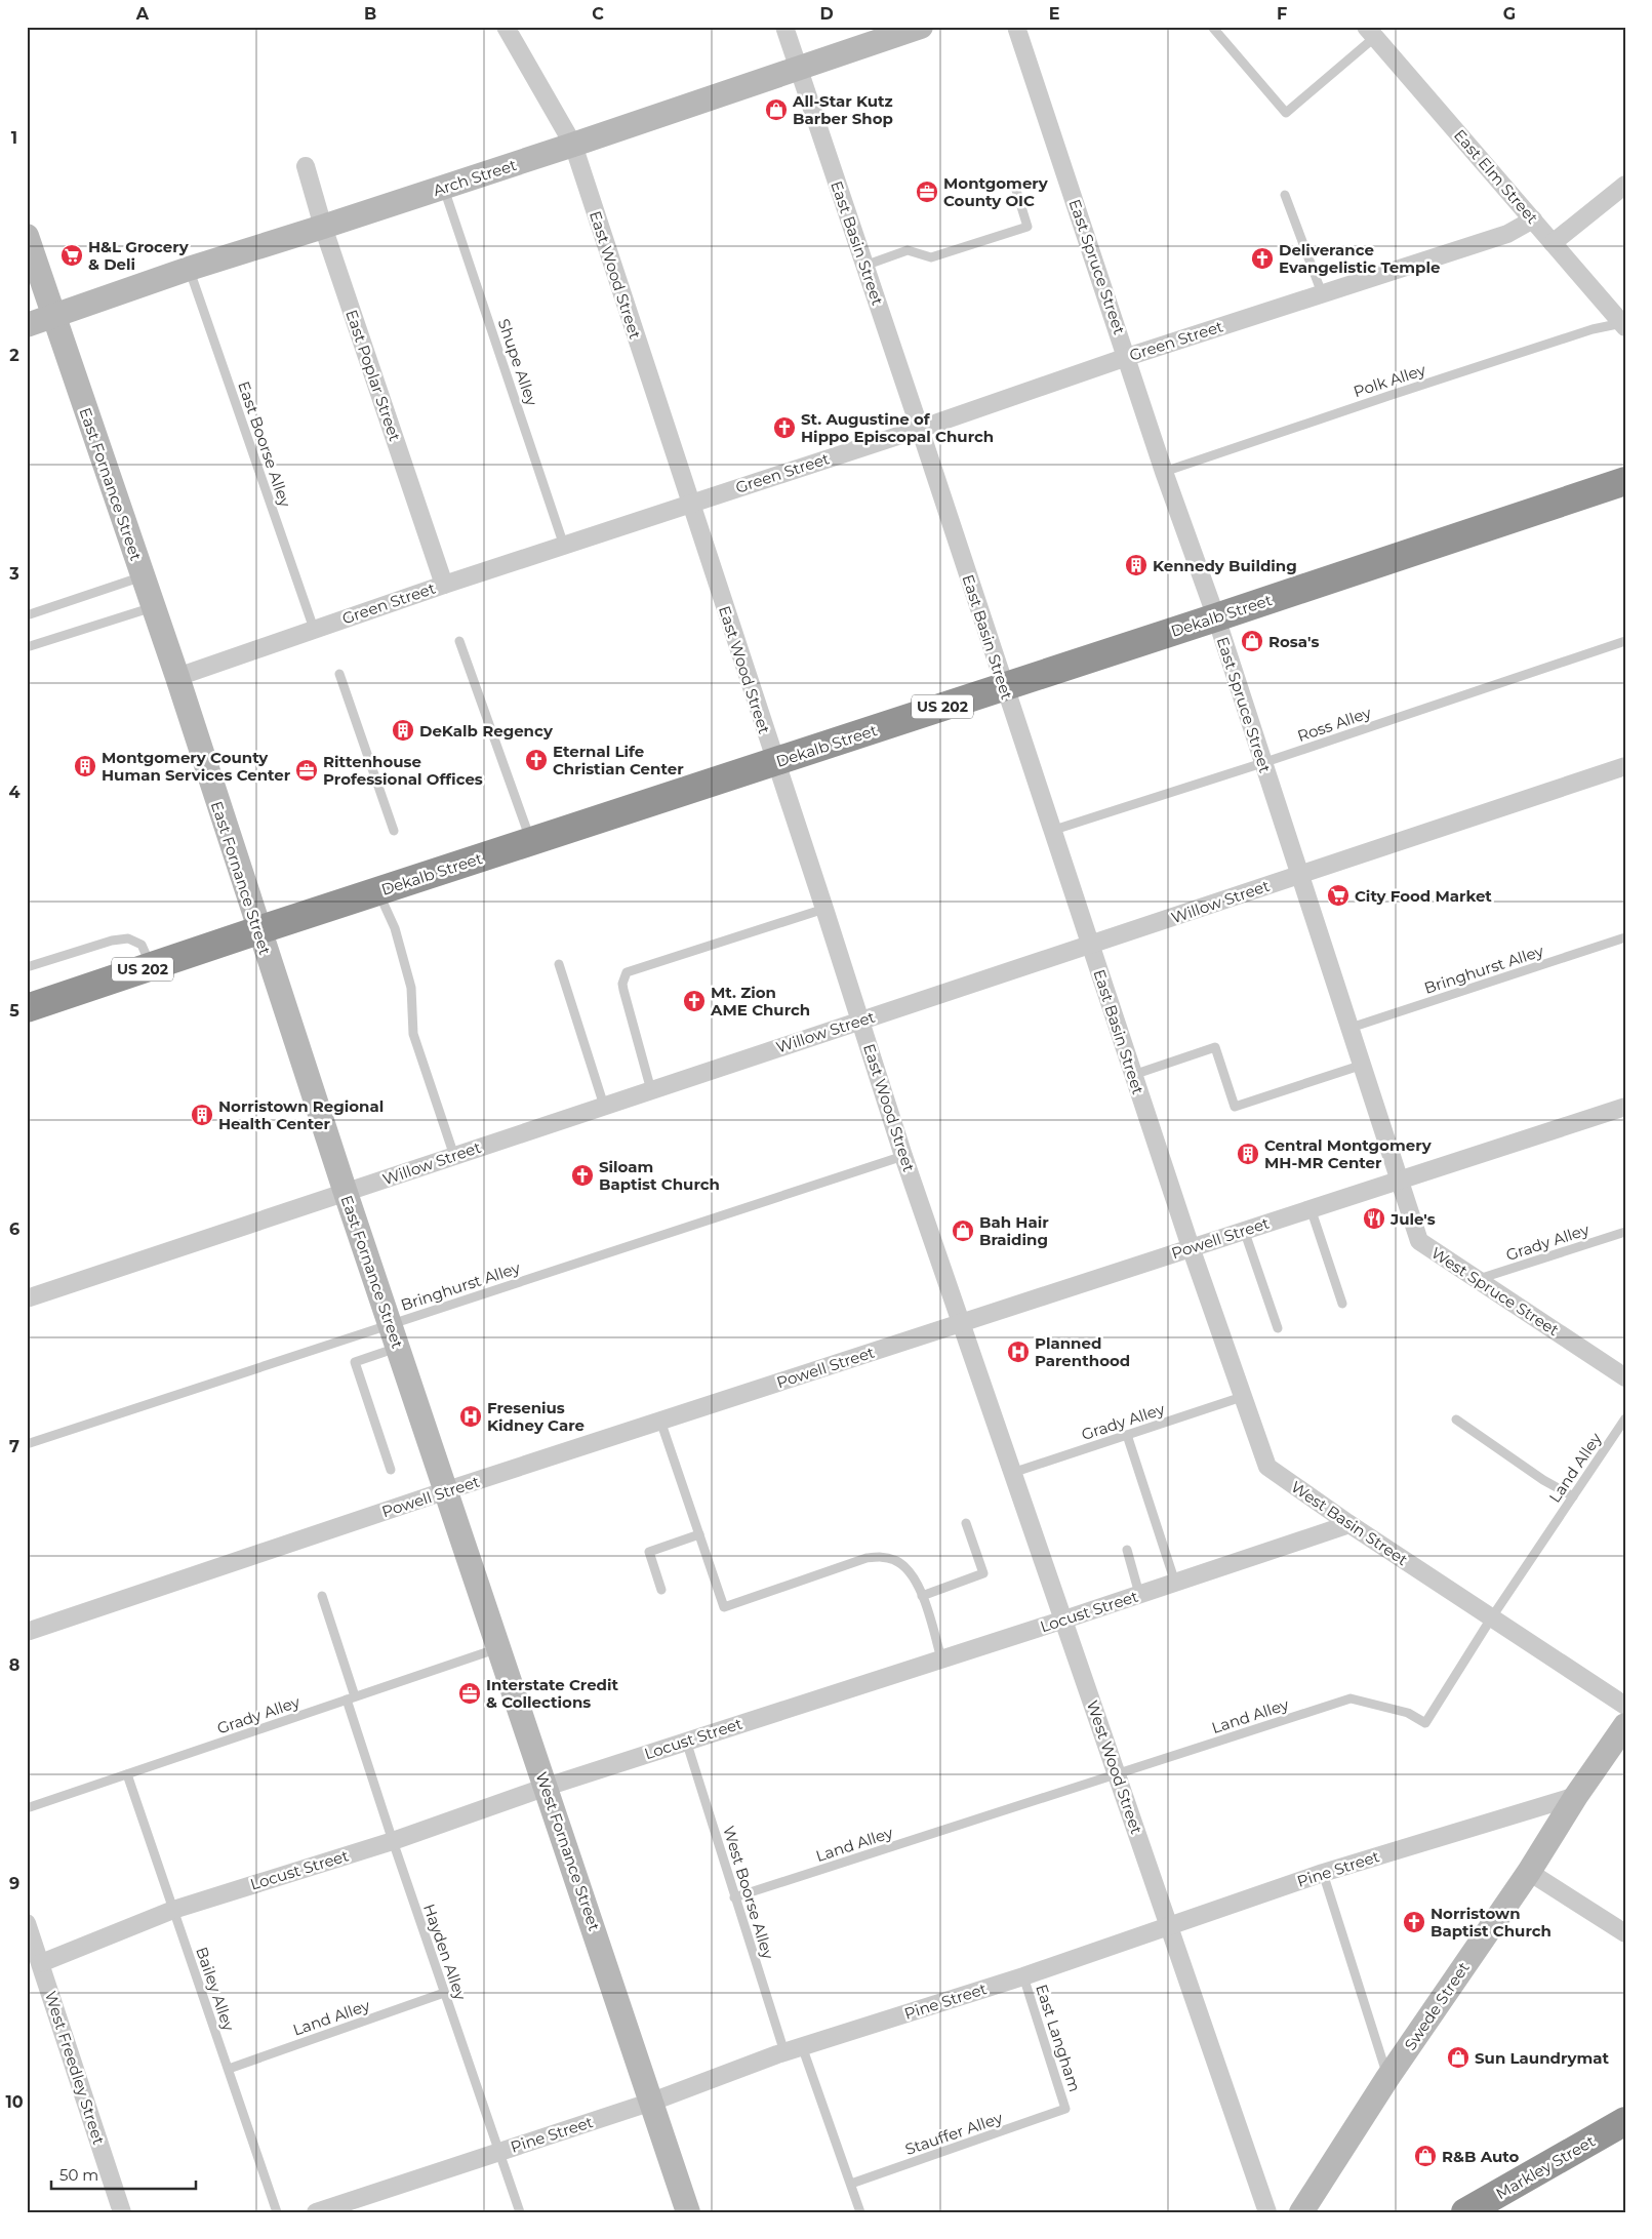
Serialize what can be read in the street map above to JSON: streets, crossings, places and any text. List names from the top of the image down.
{
  "streets": {
    "highway": ["Dekalb Street", "US 202", "Markley Street"],
    "street": [
      "East Elm Street",
      "Arch Street",
      "East Basin Street",
      "East Spruce Street",
      "East Wood Street",
      "Green Street",
      "East Poplar Street",
      "East Fornance Street",
      "Willow Street",
      "Powell Street",
      "West Spruce Street",
      "West Basin Street",
      "Locust Street",
      "West Wood Street",
      "West Fornance Street",
      "Pine Street",
      "Swede Street",
      "West Freedley Street"
    ],
    "lane": [
      "Shupe Alley",
      "Polk Alley",
      "East Boorse Alley",
      "Ross Alley",
      "Bringhurst Alley",
      "Grady Alley",
      "Land Alley",
      "West Boorse Alley",
      "Hayden Alley",
      "Bailey Alley",
      "East Langham",
      "Stauffer Alley"
    ]
  },
  "crossings": [
    ["East Elm Street", "Green Street"],
    ["East Elm Street", "Polk Alley"],
    ["Arch Street", "East Basin Street"],
    ["Arch Street", "East Wood Street"],
    ["Arch Street", "Shupe Alley"],
    ["Arch Street", "East Poplar Street"],
    ["Arch Street", "East Boorse Alley"],
    ["Arch Street", "East Fornance Street"],
    ["East Basin Street", "Green Street"],
    ["East Basin Street", "Dekalb Street"],
    ["East Basin Street", "Ross Alley"],
    ["East Basin Street", "Willow Street"],
    ["East Basin Street", "Powell Street"],
    ["East Basin Street", "West Basin Street"],
    ["East Spruce Street", "Green Street"],
    ["East Spruce Street", "Polk Alley"],
    ["East Spruce Street", "Dekalb Street"],
    ["East Spruce Street", "Ross Alley"],
    ["East Spruce Street", "Willow Street"],
    ["East Spruce Street", "Bringhurst Alley"],
    ["East Spruce Street", "Powell Street"],
    ["East Spruce Street", "West Spruce Street"],
    ["East Wood Street", "Green Street"],
    ["East Wood Street", "Dekalb Street"],
    ["East Wood Street", "Willow Street"],
    ["East Wood Street", "Bringhurst Alley"],
    ["East Wood Street", "Powell Street"],
    ["East Wood Street", "West Wood Street"],
    ["Green Street", "Shupe Alley"],
    ["Green Street", "East Poplar Street"],
    ["Green Street", "East Boorse Alley"],
    ["Green Street", "East Fornance Street"],
    ["East Fornance Street", "Dekalb Street"],
    ["East Fornance Street", "Willow Street"],
    ["East Fornance Street", "Bringhurst Alley"],
    ["East Fornance Street", "Powell Street"],
    ["East Fornance Street", "West Fornance Street"],
    ["Powell Street", "West Spruce Street"],
    ["Powell Street", "West Basin Street"],
    ["Powell Street", "West Wood Street"],
    ["Powell Street", "West Fornance Street"],
    ["Grady Alley", "West Spruce Street"],
    ["Grady Alley", "West Basin Street"],
    ["Grady Alley", "West Wood Street"],
    ["Grady Alley", "West Fornance Street"],
    ["Grady Alley", "Hayden Alley"],
    ["Grady Alley", "Bailey Alley"],
    ["Land Alley", "West Basin Street"],
    ["Land Alley", "West Wood Street"],
    ["Land Alley", "West Boorse Alley"],
    ["Land Alley", "Hayden Alley"],
    ["Land Alley", "Bailey Alley"],
    ["West Basin Street", "Locust Street"],
    ["Locust Street", "West Wood Street"],
    ["Locust Street", "West Fornance Street"],
    ["Locust Street", "West Boorse Alley"],
    ["Locust Street", "Hayden Alley"],
    ["Locust Street", "Bailey Alley"],
    ["Locust Street", "West Freedley Street"],
    ["West Wood Street", "Pine Street"],
    ["West Fornance Street", "Pine Street"],
    ["Pine Street", "West Boorse Alley"],
    ["Pine Street", "Hayden Alley"],
    ["Pine Street", "Swede Street"],
    ["Pine Street", "East Langham"],
    ["East Langham", "Stauffer Alley"]
  ],
  "places": {
    "shop": [
      "All-Star Kutz Barber Shop",
      "Rosa's",
      "Bah Hair Braiding",
      "Sun Laundrymat",
      "R&B Auto"
    ],
    "office": ["Montgomery County OIC", "Rittenhouse Professional Offices", "Interstate Credit & Collections"],
    "supermarket": ["H&L Grocery & Deli", "City Food Market"],
    "church": [
      "Deliverance Evangelistic Temple",
      "St. Augustine of Hippo Episcopal Church",
      "Eternal Life Christian Center",
      "Mt. Zion AME Church",
      "Siloam Baptist Church",
      "Norristown Baptist Church"
    ],
    "building": [
      "Kennedy Building",
      "DeKalb Regency",
      "Montgomery County Human Services Center",
      "Norristown Regional Health Center",
      "Central Montgomery MH-MR Center"
    ],
    "restaurant": ["Jule's"],
    "hospital": ["Planned Parenthood", "Fresenius Kidney Care"]
  },
  "scale_bar": "50 m",
  "grid": {
    "columns": [
      "A",
      "B",
      "C",
      "D",
      "E",
      "F",
      "G"
    ],
    "rows": [
      "1",
      "2",
      "3",
      "4",
      "5",
      "6",
      "7",
      "8",
      "9",
      "10"
    ]
  }
}
